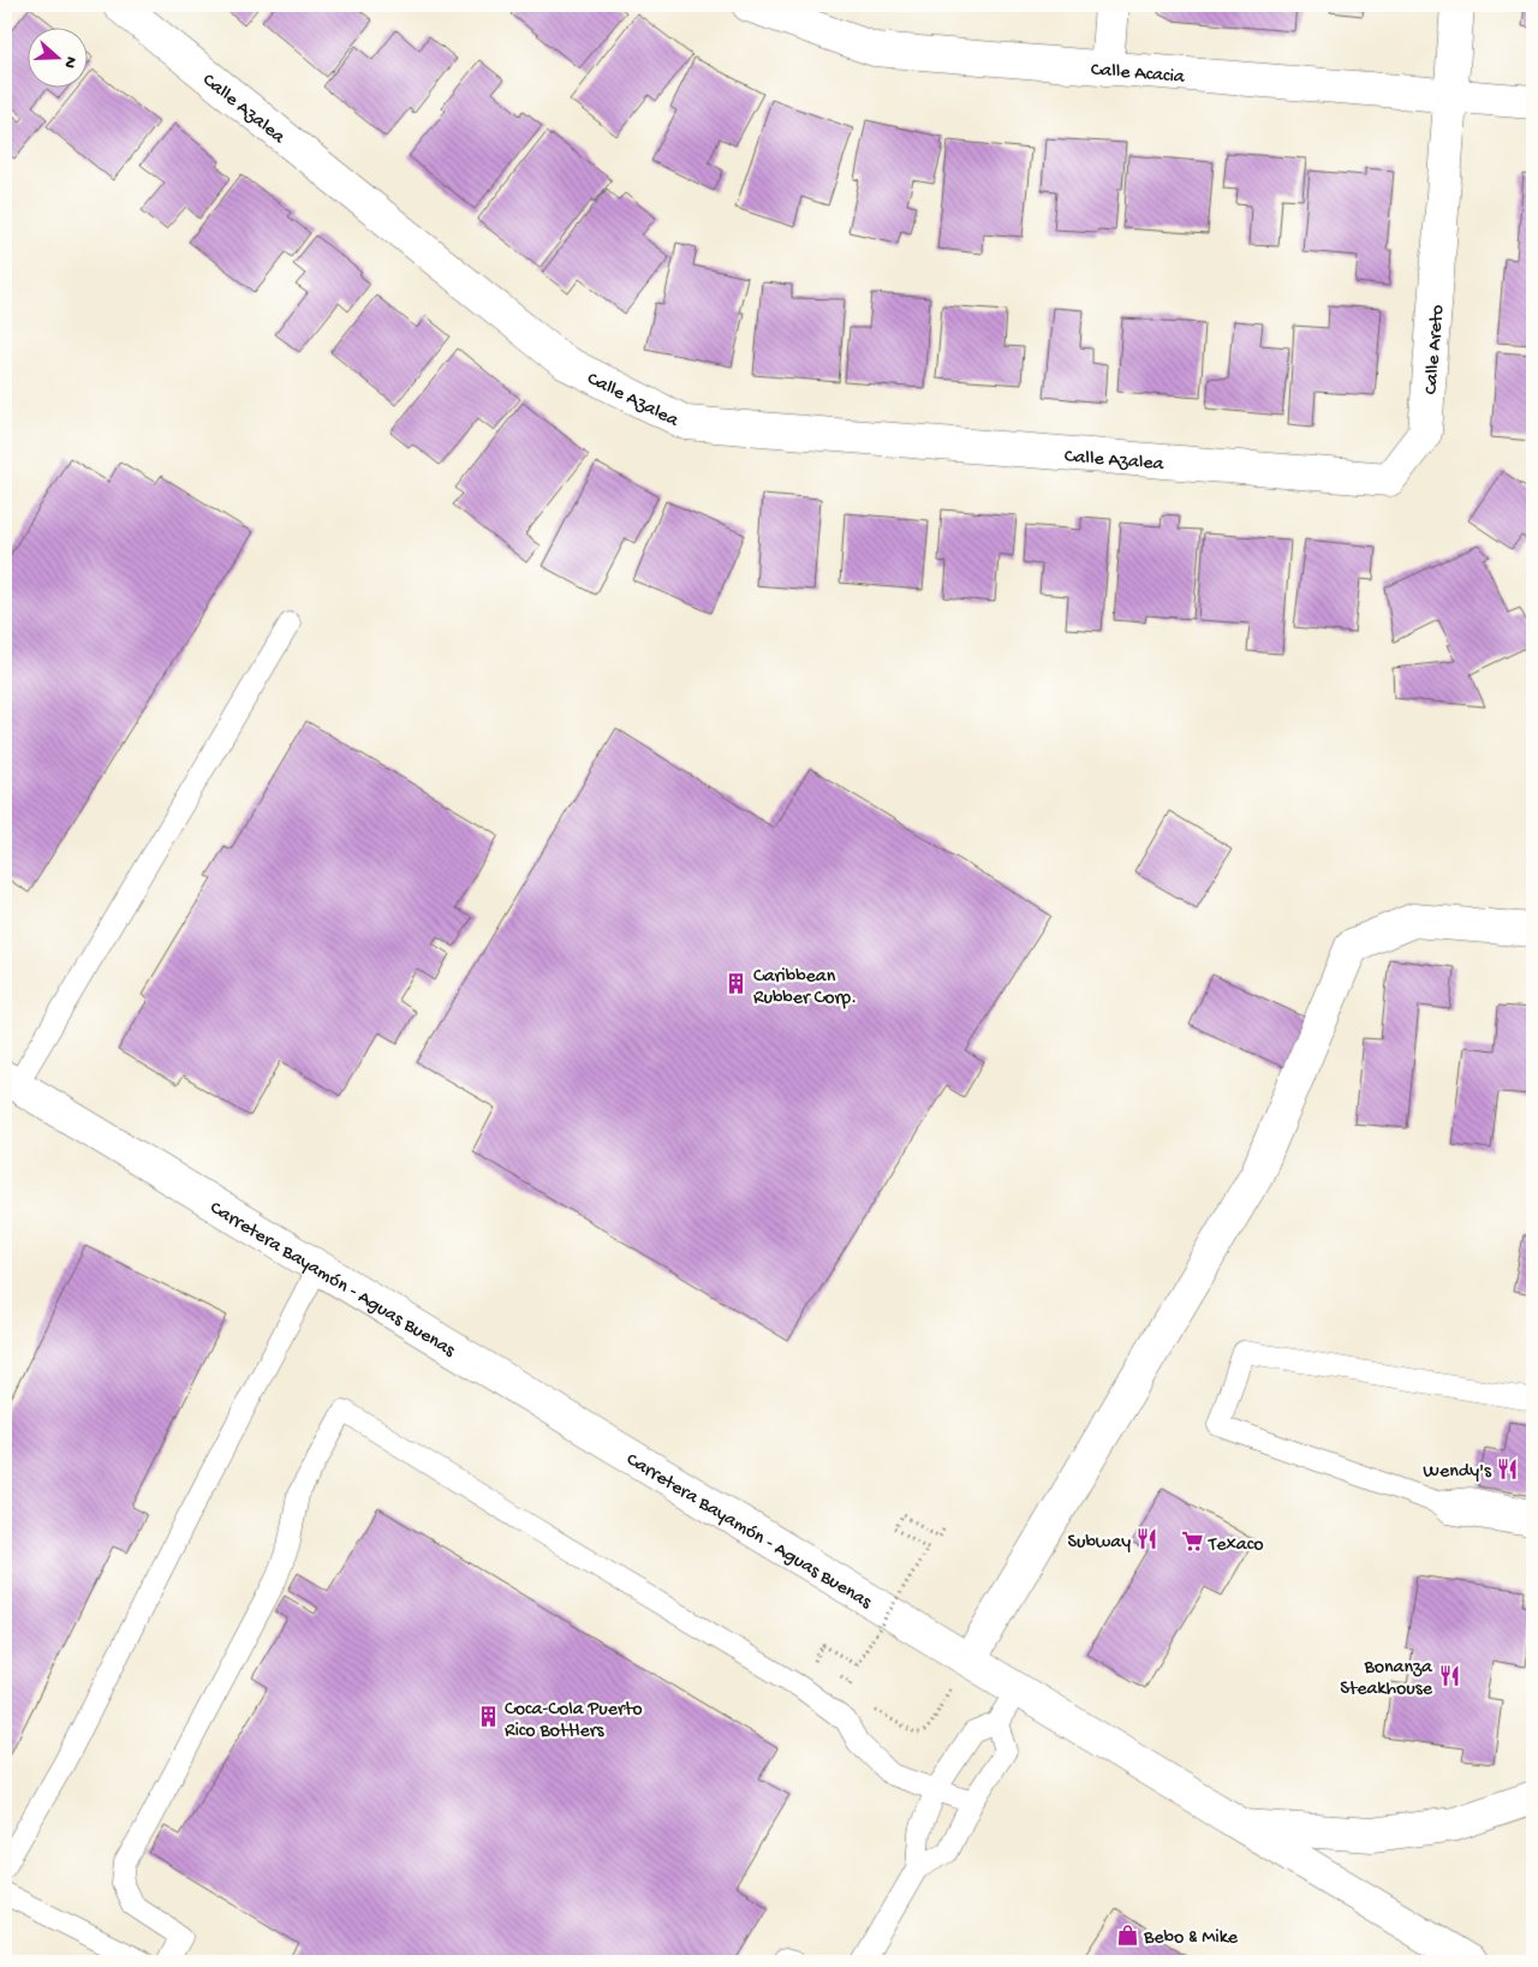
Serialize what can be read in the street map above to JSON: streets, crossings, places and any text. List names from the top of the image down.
{
  "streets": {
    "main road": [
      "Calle Acacia",
      "Calle Azalea",
      "Calle Areto",
      "Carretera Bayamón - Aguas Buenas"
    ]
  },
  "crossings": [
    ["Calle Acacia", "Calle Areto"],
    ["Calle Azalea", "Calle Areto"]
  ],
  "places": {
    "building": ["Caribbean Rubber Corp.", "Coca-Cola Puerto Rico Bottlers"],
    "restaurant": ["Wendy's", "Subway", "Bonanza Steakhouse"],
    "supermarket": ["Texaco"],
    "shop": ["Bebo & Mike"]
  },
  "north": "right"
}
